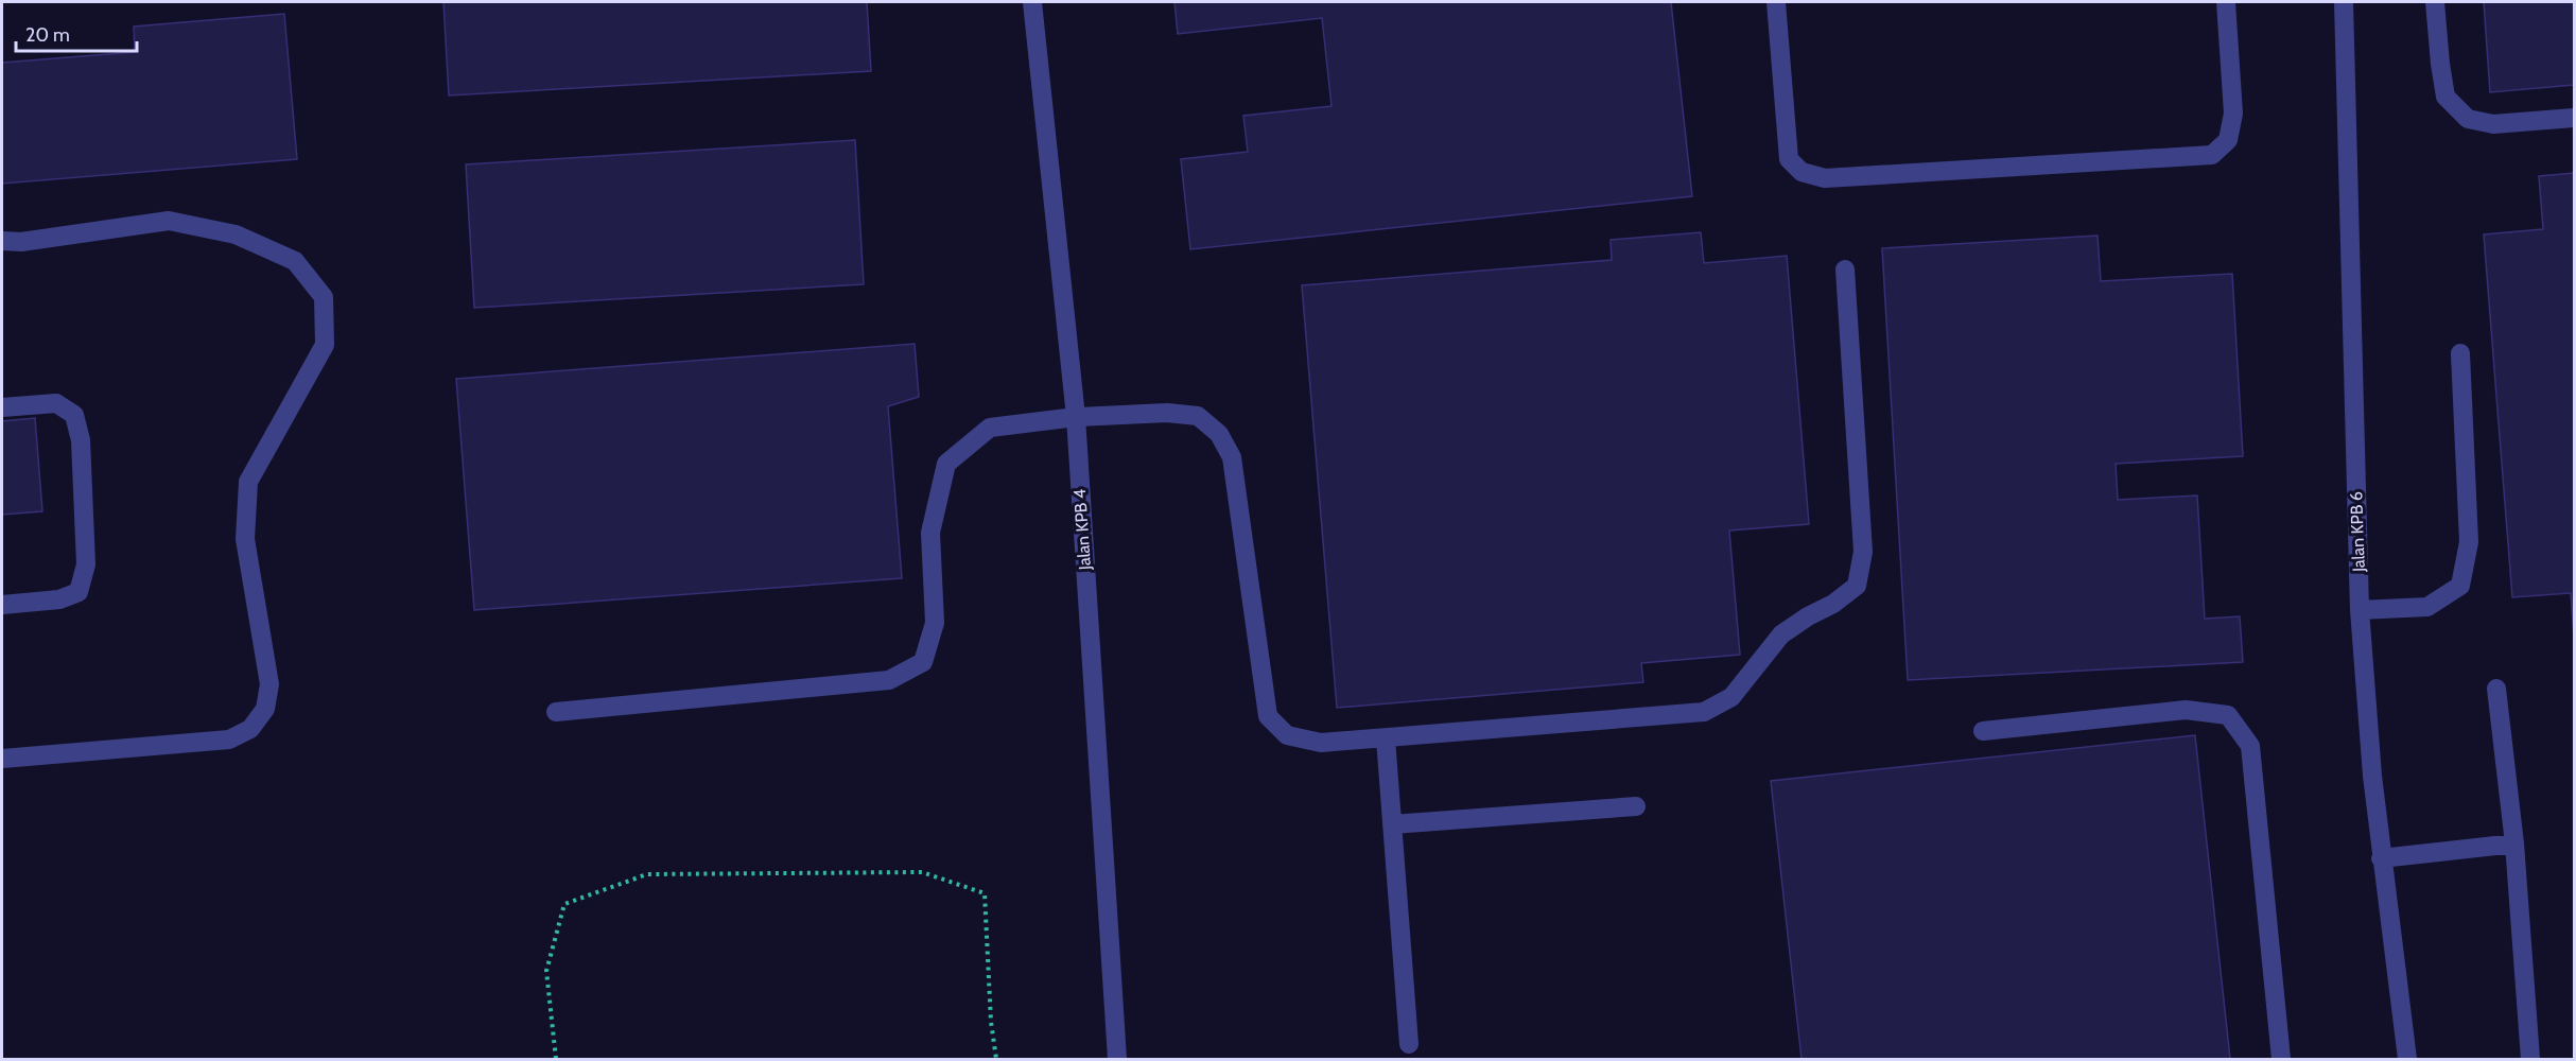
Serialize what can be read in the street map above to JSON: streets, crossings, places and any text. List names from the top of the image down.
{
  "streets": {
    "street": ["Jalan KPB 4", "Jalan KPB 6"]
  },
  "scale_bar": "20 m"
}
